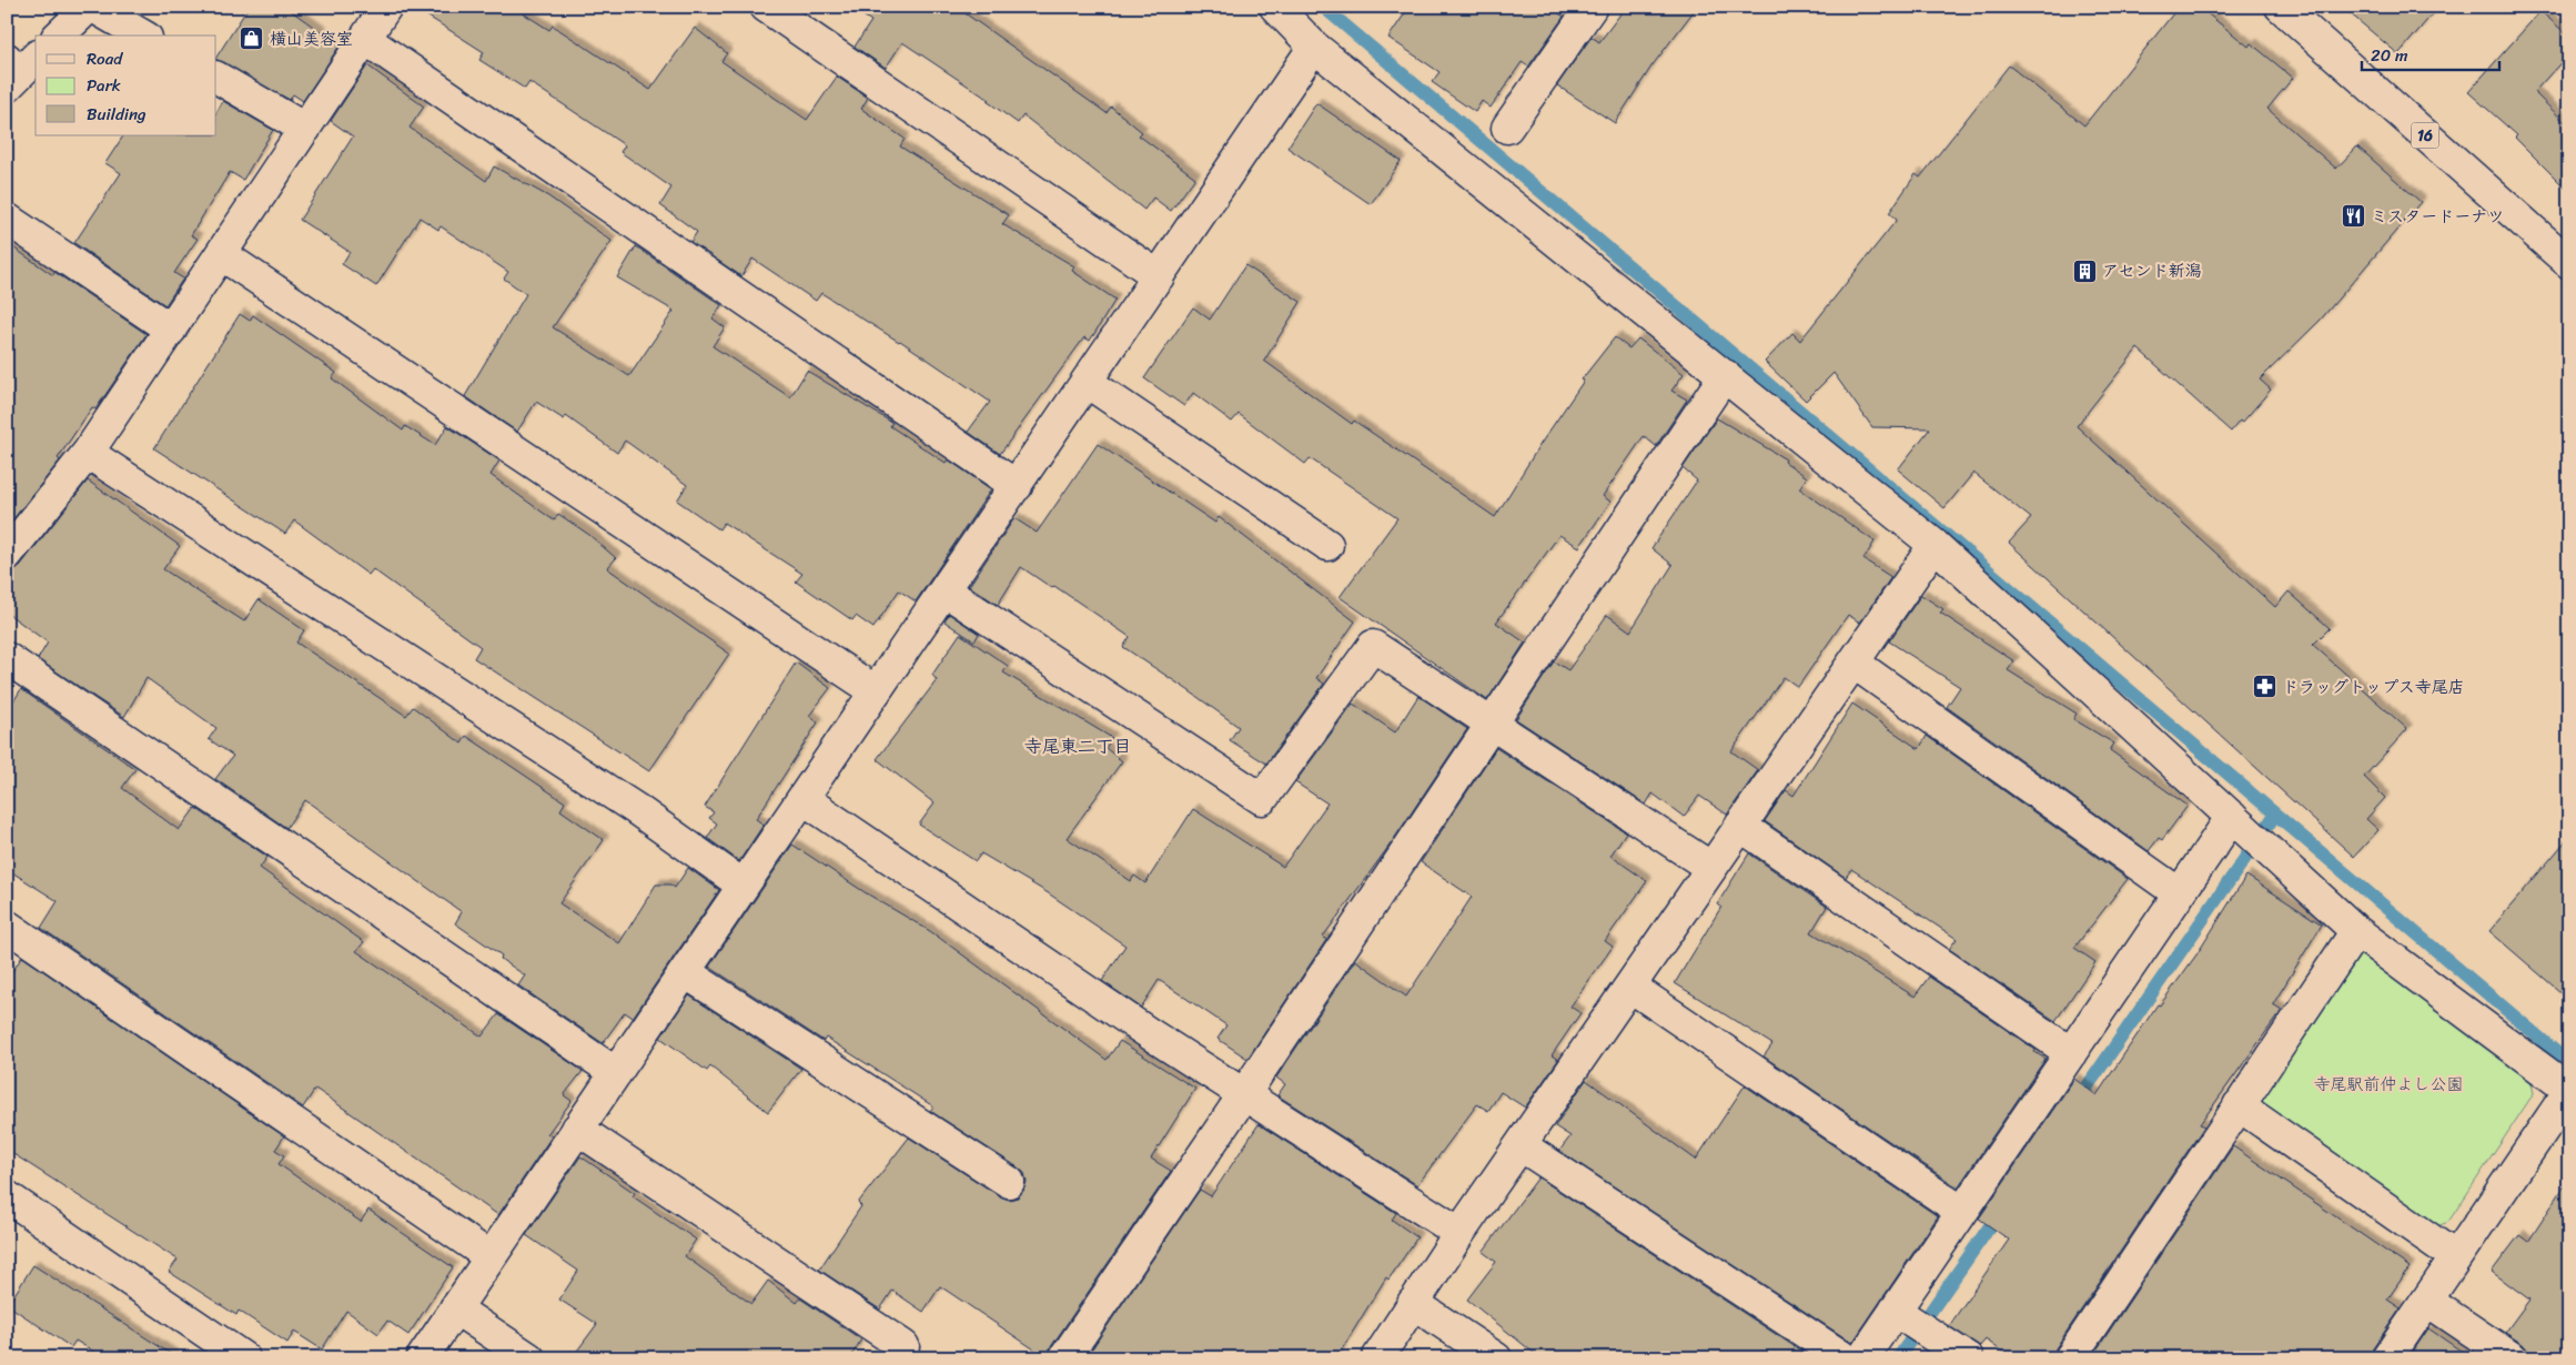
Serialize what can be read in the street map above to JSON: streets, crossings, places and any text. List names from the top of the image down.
{
  "streets": {
    "street": ["16"]
  },
  "districts": ["寺尾東二丁目"],
  "parks": ["寺尾駅前仲よし公園"],
  "places": {
    "shop": ["横山美容室"],
    "restaurant": ["ミスタードーナツ"],
    "building": ["アセンド新潟"],
    "pharmacy": ["ドラッグトップス寺尾店"]
  },
  "legend": ["Road", "Park", "Building"],
  "scale_bar": "20 m"
}
